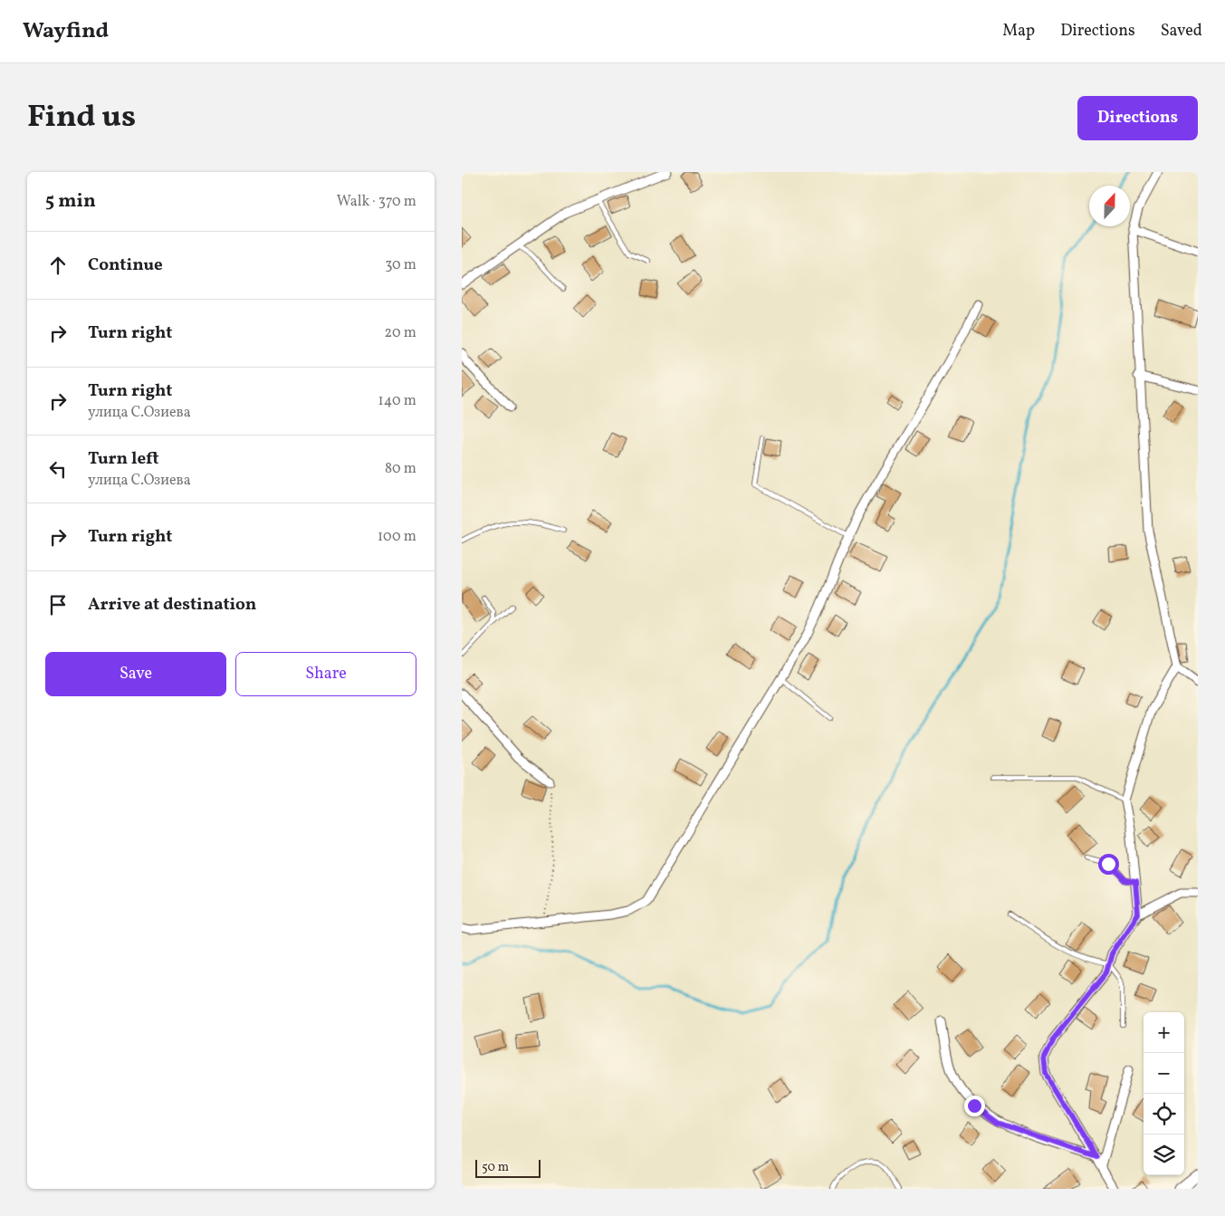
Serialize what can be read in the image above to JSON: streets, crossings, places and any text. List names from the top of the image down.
{
  "scale_bar": "50 m",
  "north": "top",
  "page": {
    "header": "Wayfind",
    "nav": ["Map", "Directions", "Saved"],
    "title": "Find us",
    "buttons": [
      "Directions",
      ["Save", "Share"]
    ],
    "heading": ["5 min", "Walk · 370 m"],
    "list": [
      ["Continue", "30 m"],
      ["Turn right", "20 m"],
      ["Turn right", "улица С.Озиева", "140 m"],
      ["Turn left", "улица С.Озиева", "80 m"],
      ["Turn right", "100 m"],
      "Arrive at destination"
    ],
    "map_buttons": ["+", "−"],
    "scale": "50 m"
  }
}
